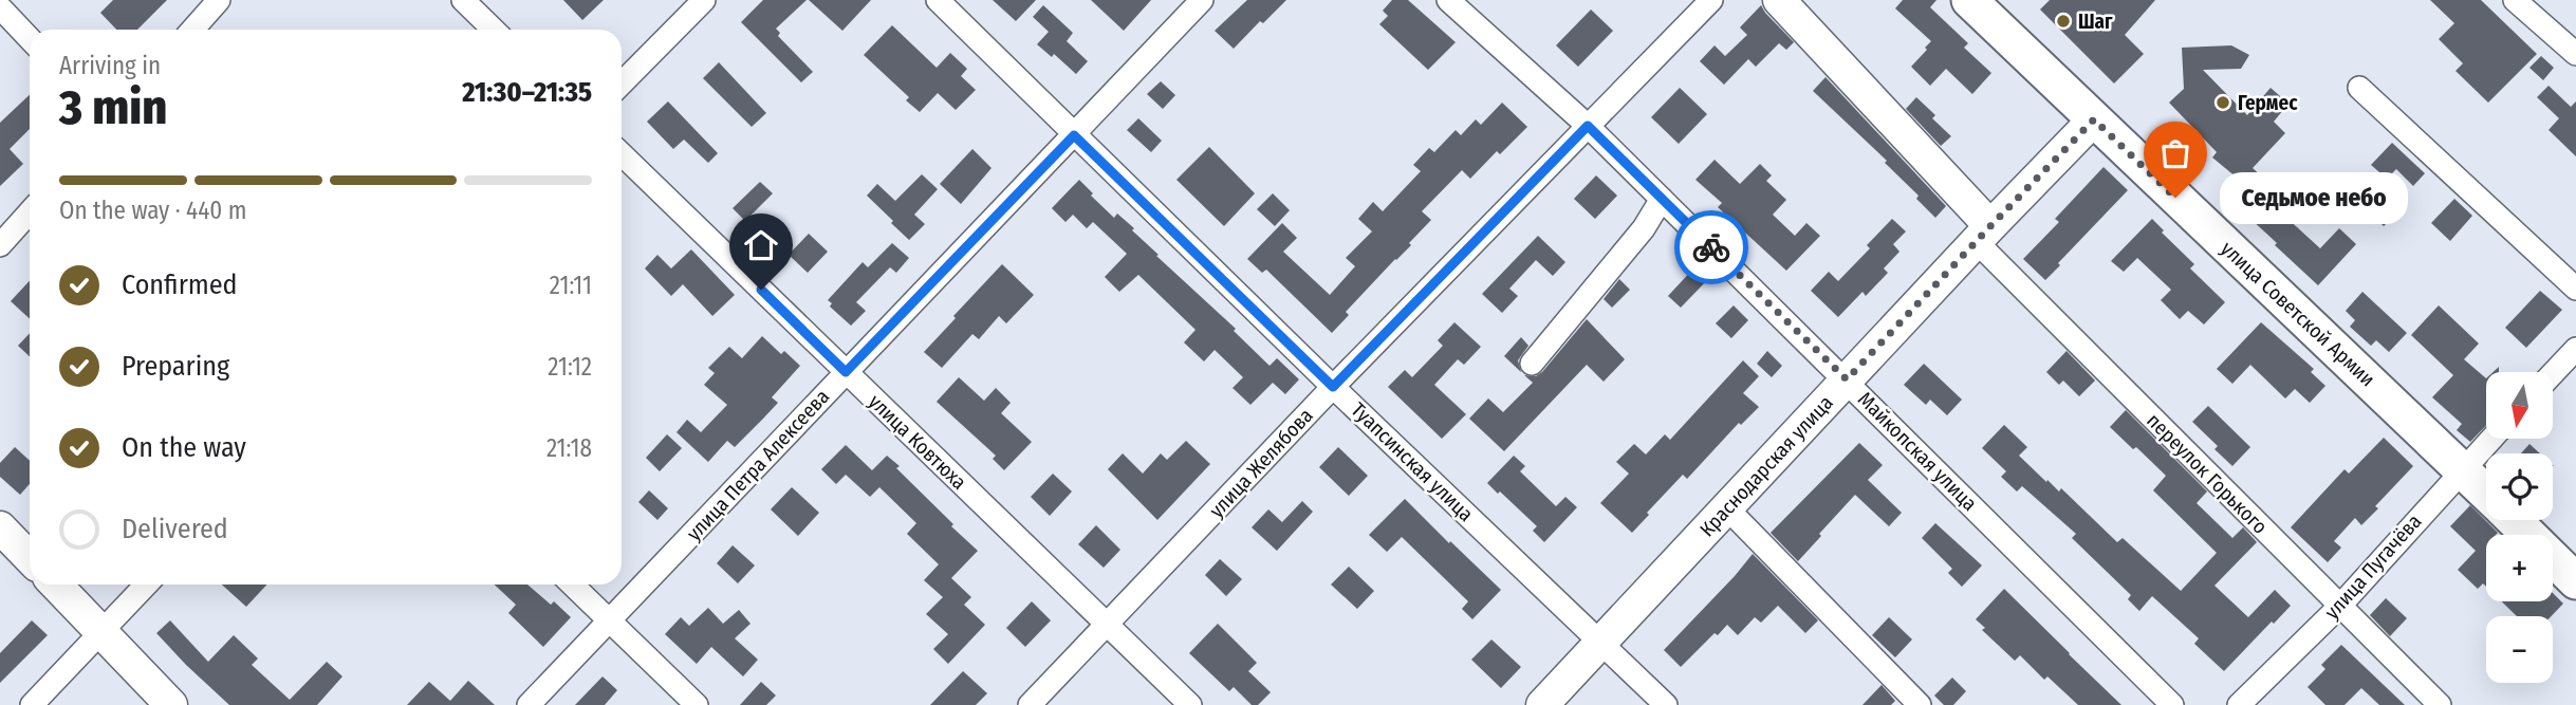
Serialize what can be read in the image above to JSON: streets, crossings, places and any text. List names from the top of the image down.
{
  "streets": {
    "main road": ["улица Советской Армии", "Краснодарская улица"],
    "street": [
      "улица Ковтюха",
      "Майкопская улица",
      "Туапсинская улица",
      "улица Желябова",
      "улица Петра Алексеева",
      "переулок Горького",
      "улица Пугачёва"
    ]
  },
  "crossings": [
    ["улица Советской Армии", "Краснодарская улица"],
    ["улица Советской Армии", "улица Пугачёва"],
    ["улица Ковтюха", "улица Желябова"],
    ["улица Ковтюха", "улица Петра Алексеева"],
    ["Майкопская улица", "улица Желябова"],
    ["Майкопская улица", "Краснодарская улица"],
    ["Туапсинская улица", "улица Желябова"],
    ["Туапсинская улица", "улица Петра Алексеева"],
    ["Туапсинская улица", "Краснодарская улица"],
    ["Краснодарская улица", "переулок Горького"],
    ["переулок Горького", "улица Пугачёва"]
  ],
  "places": ["Шаг", "Гермес", "Седьмое небо"],
  "north": "bottom",
  "page": {
    "heading": ["3 min", "Arriving in", "21:30–21:35"],
    "bar": "On the way · 440 m",
    "bubble": "Седьмое небо",
    "list": [
      ["Confirmed", "21:11"],
      ["Preparing", "21:12"],
      ["On the way", "21:18"],
      "Delivered"
    ],
    "map_buttons": ["+", "−"]
  }
}
